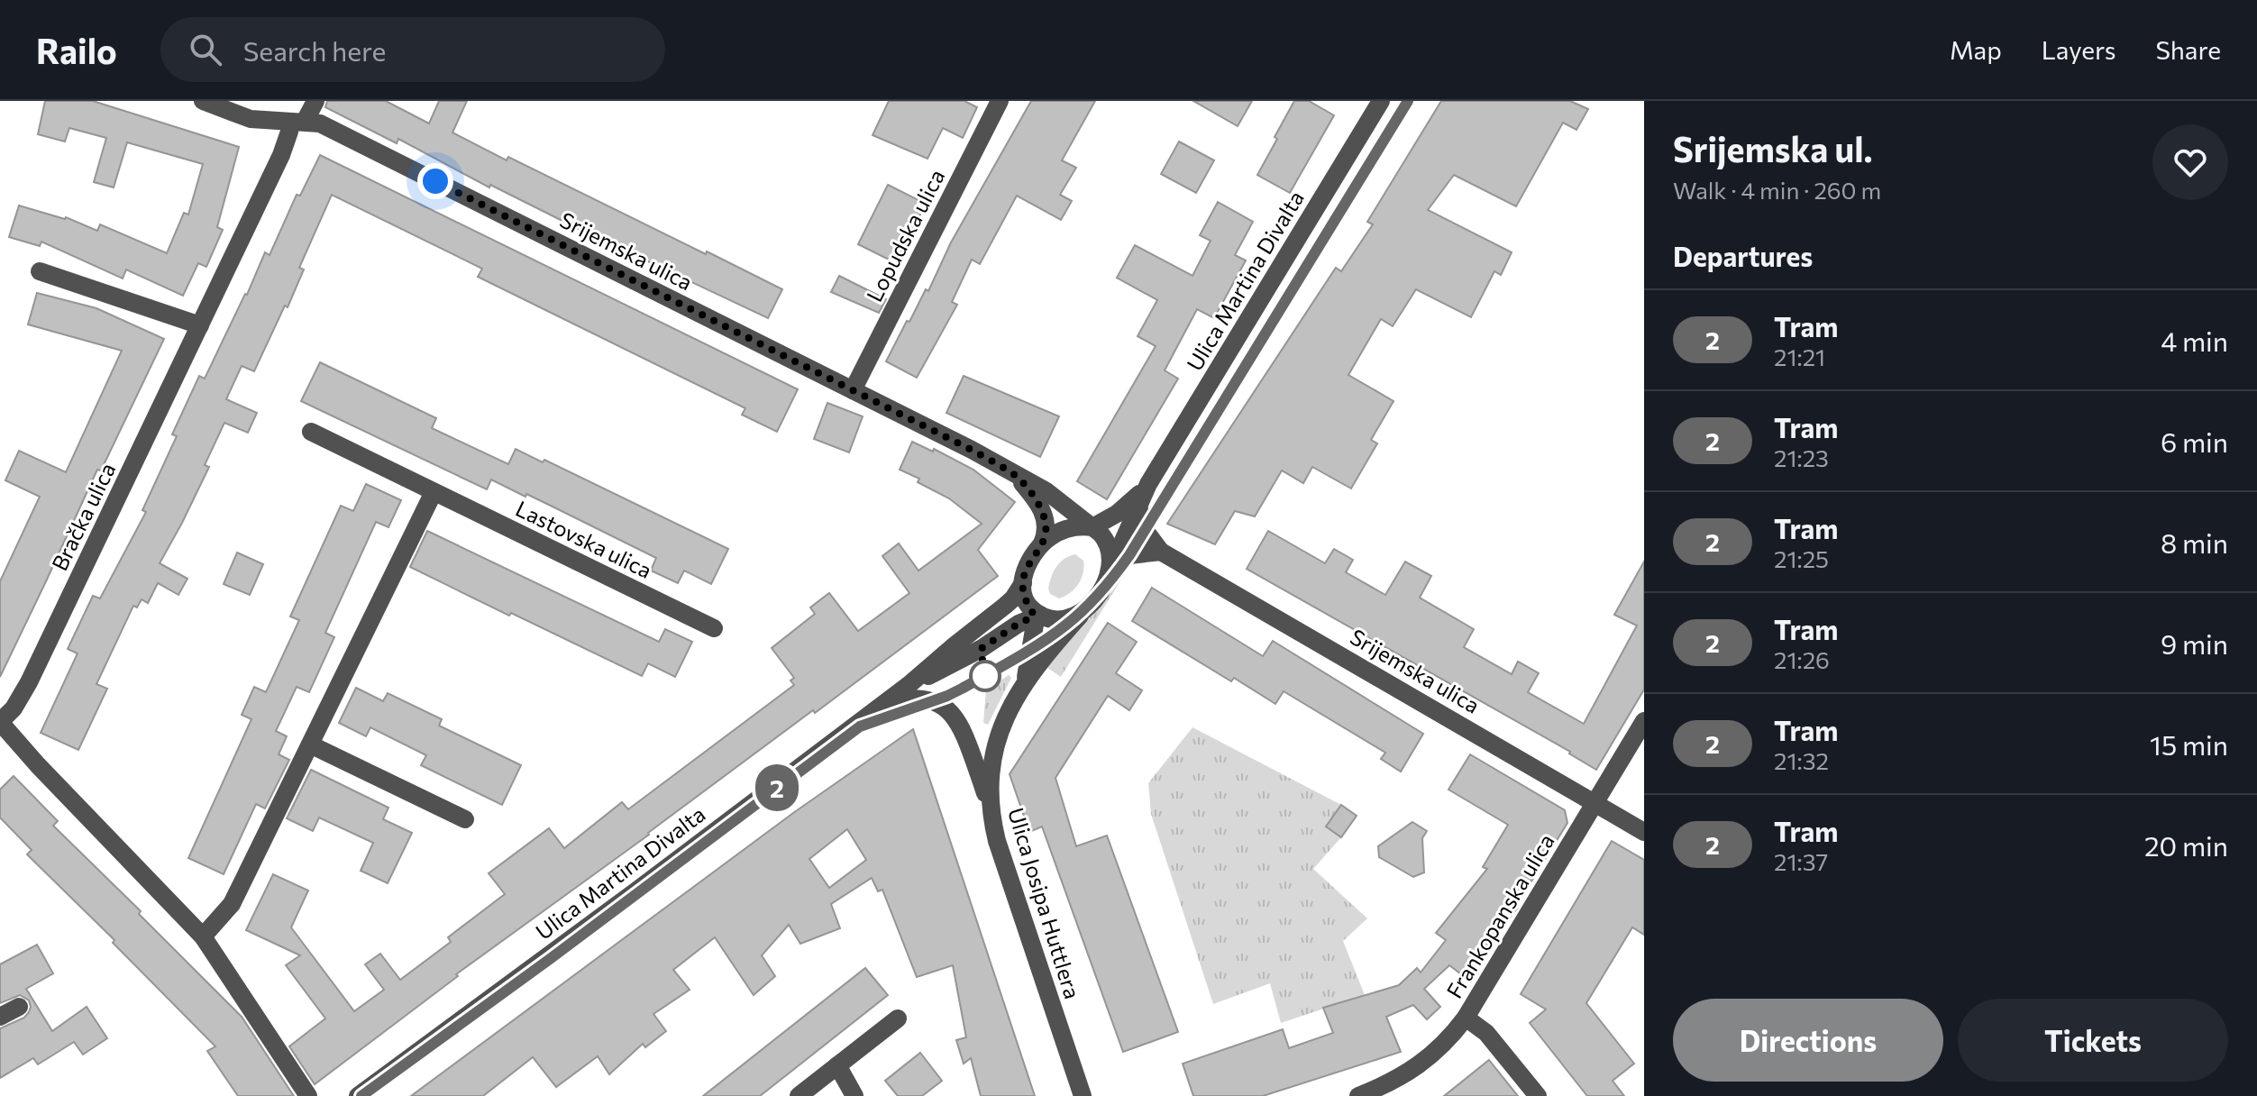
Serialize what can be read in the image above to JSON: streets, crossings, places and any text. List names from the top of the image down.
{
  "streets": {
    "street": [
      "Lopudska ulica",
      "Srijemska ulica",
      "Ulica Martina Divalta",
      "Bračka ulica",
      "Lastovska ulica",
      "Ulica Josipa Huttlera",
      "Frankopanska ulica"
    ]
  },
  "crossings": [
    ["Lopudska ulica", "Srijemska ulica"],
    ["Srijemska ulica", "Ulica Martina Divalta"],
    ["Srijemska ulica", "Bračka ulica"],
    ["Srijemska ulica", "Ulica Josipa Huttlera"],
    ["Srijemska ulica", "Frankopanska ulica"],
    ["Ulica Martina Divalta", "Ulica Josipa Huttlera"]
  ],
  "lines": ["tram line 2"],
  "page": {
    "header": "Railo",
    "search": "Search here",
    "nav": ["Map", "Layers", "Share"],
    "on_map": "2",
    "heading": [
      ["Srijemska ul.", "Walk · 4 min · 260 m"],
      "Departures"
    ],
    "list": [
      {
        "mark": "2",
        "name": "Tram",
        "note": "21:21",
        "value": "4 min"
      },
      {
        "mark": "2",
        "name": "Tram",
        "note": "21:23",
        "value": "6 min"
      },
      {
        "mark": "2",
        "name": "Tram",
        "note": "21:25",
        "value": "8 min"
      },
      {
        "mark": "2",
        "name": "Tram",
        "note": "21:26",
        "value": "9 min"
      },
      {
        "mark": "2",
        "name": "Tram",
        "note": "21:32",
        "value": "15 min"
      },
      {
        "mark": "2",
        "name": "Tram",
        "note": "21:37",
        "value": "20 min"
      }
    ],
    "buttons": ["Directions", "Tickets"]
  }
}
